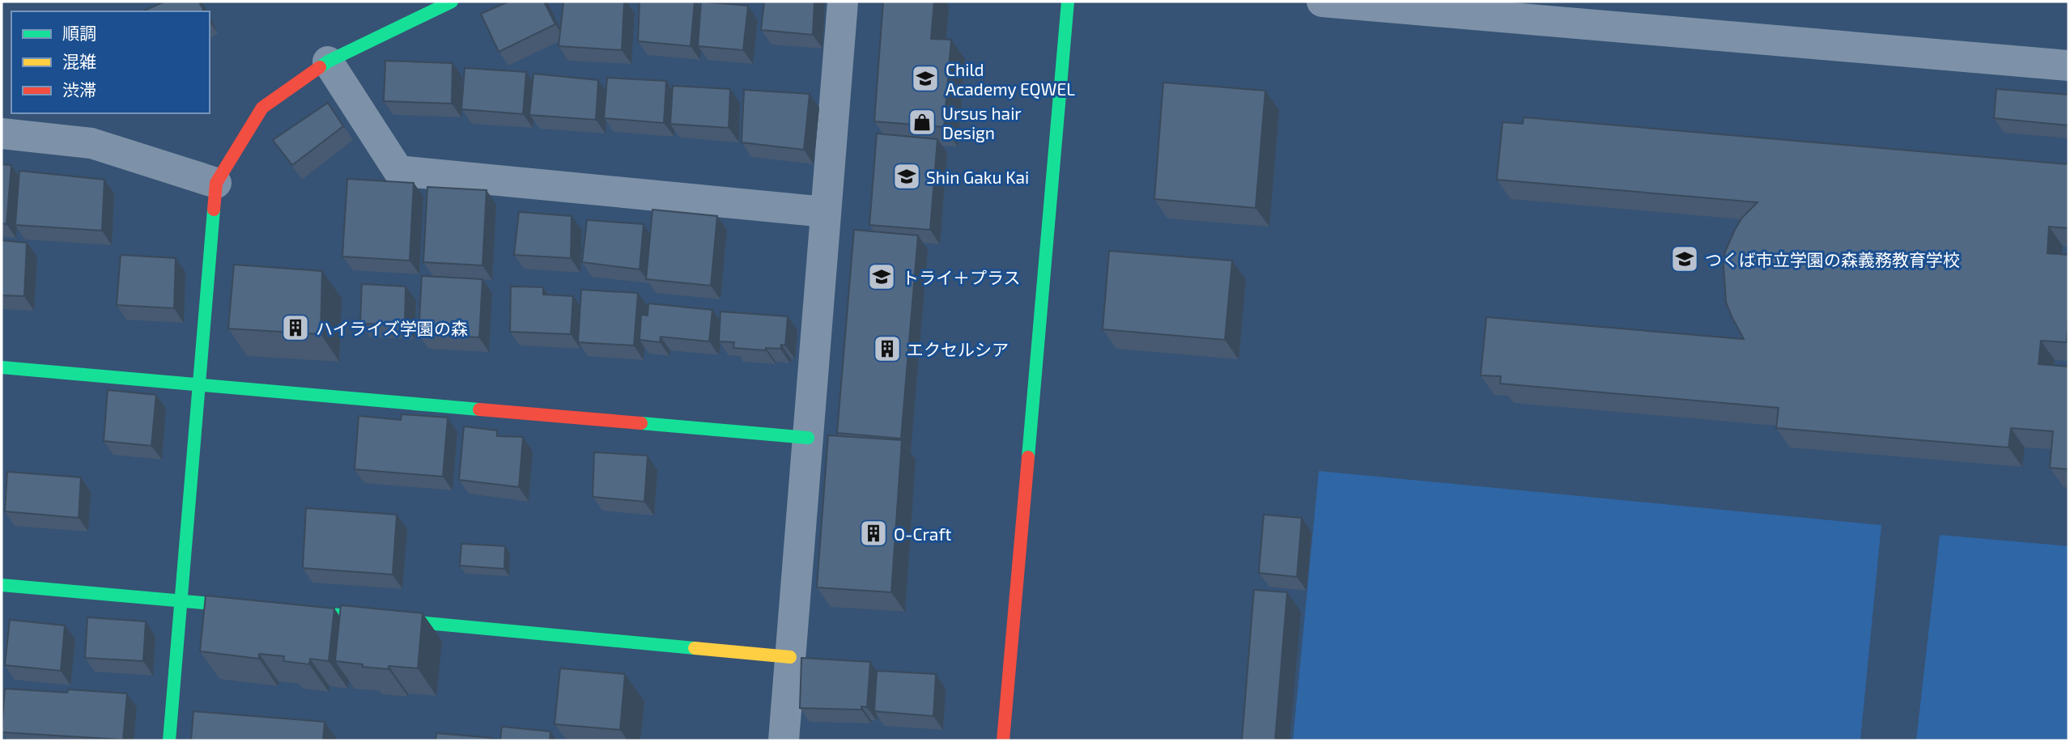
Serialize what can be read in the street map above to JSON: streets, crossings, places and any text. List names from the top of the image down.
{
  "places": {
    "school or university": [
      "Child Academy EQWEL",
      "Shin Gaku Kai",
      "つくば市立学園の森義務教育学校",
      "トライ＋プラス"
    ],
    "shop": ["Ursus hair Design"],
    "building": ["ハイライズ学園の森", "エクセルシア", "O-Craft"]
  },
  "legend": ["順調", "混雑", "渋滞"]
}
